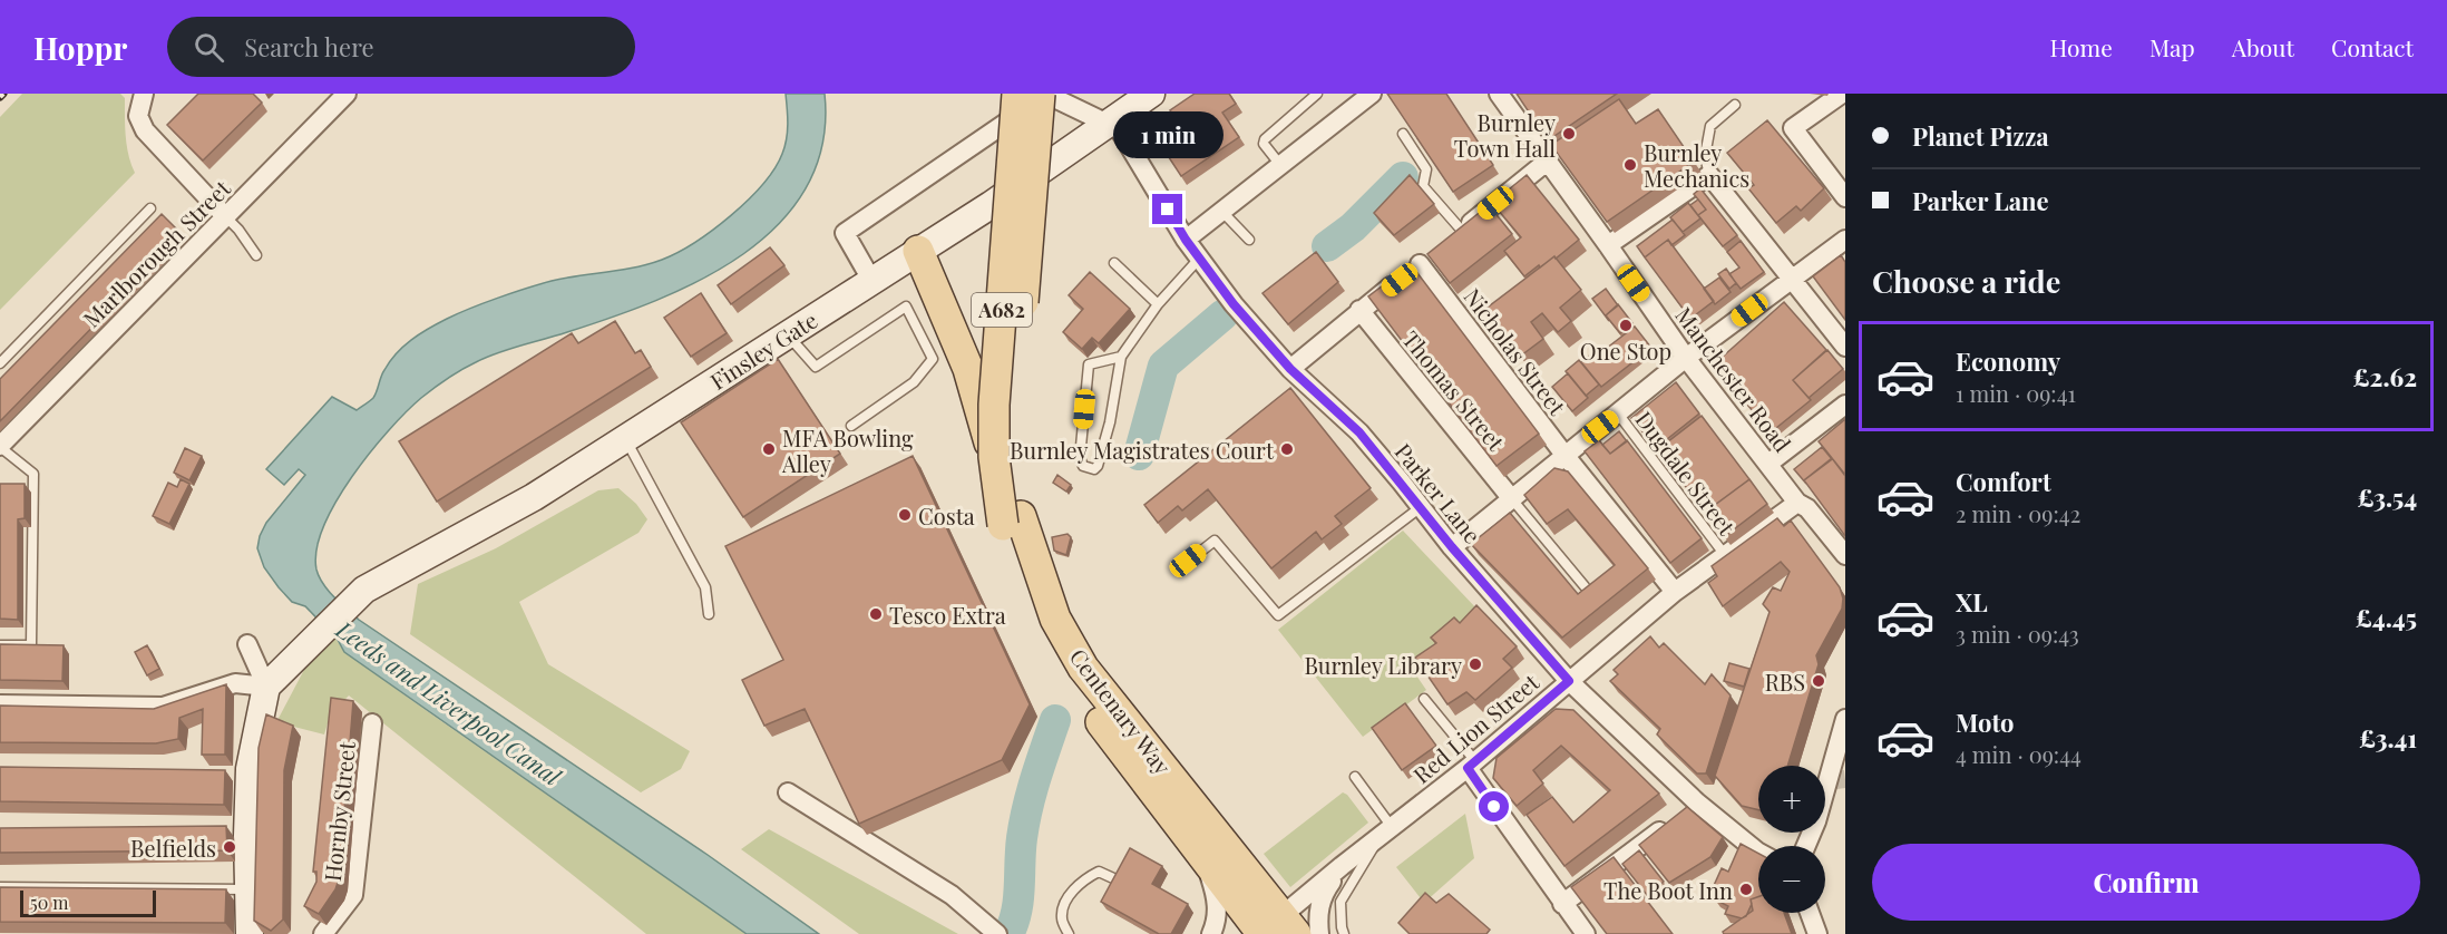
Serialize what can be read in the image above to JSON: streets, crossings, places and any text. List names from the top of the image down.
{
  "streets": {
    "main road": ["A682", "Centenary Way"],
    "street": [
      "Marlborough Street",
      "Finsley Gate",
      "Nicholas Street",
      "Manchester Road",
      "Thomas Street",
      "Parker Lane",
      "Red Lion Street",
      "Hornby Street"
    ],
    "lane": ["Dugdale Street"]
  },
  "crossings": [
    ["A682", "Finsley Gate"],
    ["A682", "Centenary Way"],
    ["Finsley Gate", "Parker Lane"],
    ["Nicholas Street", "Thomas Street"],
    ["Nicholas Street", "Red Lion Street"],
    ["Manchester Road", "Red Lion Street"],
    ["Dugdale Street", "Red Lion Street"],
    ["Parker Lane", "Red Lion Street"],
    ["Centenary Way", "Red Lion Street"]
  ],
  "water": ["Leeds and Liverpool Canal"],
  "places": [
    "Burnley Town Hall",
    "Burnley Mechanics",
    "One Stop",
    "MFA Bowling Alley",
    "Burnley Magistrates Court",
    "Costa",
    "Tesco Extra",
    "Burnley Library",
    "RBS",
    "Belfields",
    "The Boot Inn"
  ],
  "scale_bar": "50 m",
  "page": {
    "header": "Hoppr",
    "search": "Search here",
    "nav": [
      "Home",
      "Map",
      "About",
      "Contact"
    ],
    "banner": ["Planet Pizza", "Parker Lane"],
    "bubble": "1 min",
    "heading": "Choose a ride",
    "list": [
      {
        "name": "Economy",
        "note": "1 min · 09:41",
        "value": "£2.62"
      },
      {
        "name": "Comfort",
        "note": "2 min · 09:42",
        "value": "£3.54"
      },
      {
        "name": "XL",
        "note": "3 min · 09:43",
        "value": "£4.45"
      },
      {
        "name": "Moto",
        "note": "4 min · 09:44",
        "value": "£3.41"
      }
    ],
    "map_buttons": ["+", "−"],
    "buttons": "Confirm",
    "scale": "50 m"
  }
}
